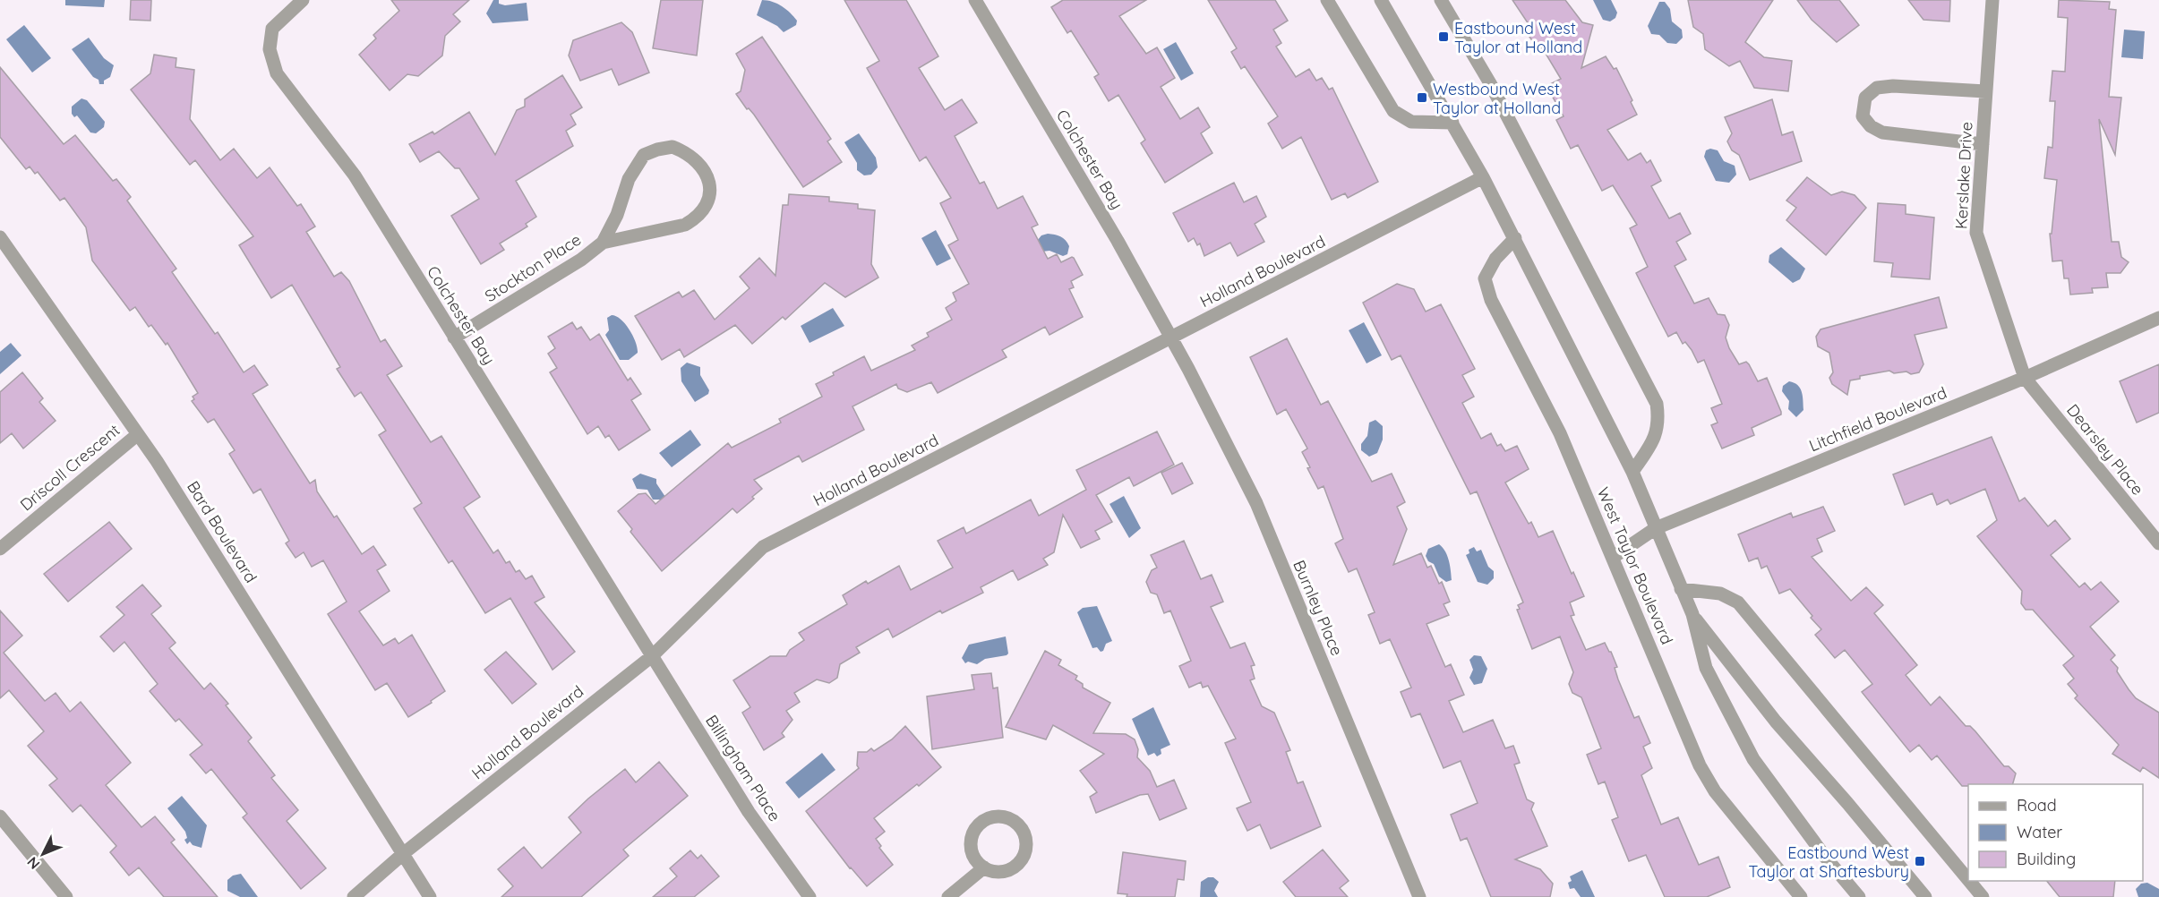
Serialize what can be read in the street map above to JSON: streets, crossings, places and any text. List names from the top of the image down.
{
  "streets": {
    "street": [
      "Colchester Bay",
      "Kerslake Drive",
      "Stockton Place",
      "Holland Boulevard",
      "Litchfield Boulevard",
      "Dearsley Place",
      "Driscoll Crescent",
      "Bard Boulevard",
      "West Taylor Boulevard",
      "Burnley Place",
      "Billingham Place"
    ]
  },
  "crossings": [
    ["Colchester Bay", "Stockton Place"],
    ["Colchester Bay", "Holland Boulevard"],
    ["Colchester Bay", "Burnley Place"],
    ["Colchester Bay", "Billingham Place"],
    ["Kerslake Drive", "Litchfield Boulevard"],
    ["Kerslake Drive", "Dearsley Place"],
    ["Holland Boulevard", "Bard Boulevard"],
    ["Holland Boulevard", "West Taylor Boulevard"],
    ["Holland Boulevard", "Burnley Place"],
    ["Holland Boulevard", "Billingham Place"],
    ["Litchfield Boulevard", "Dearsley Place"],
    ["Litchfield Boulevard", "West Taylor Boulevard"],
    ["Driscoll Crescent", "Bard Boulevard"]
  ],
  "places": {
    "transit": ["Eastbound West Taylor at Holland", "Westbound West Taylor at Holland", "Eastbound West Taylor at Shaftesbury"]
  },
  "legend": ["Road", "Water", "Building"],
  "north": "bottom left"
}
